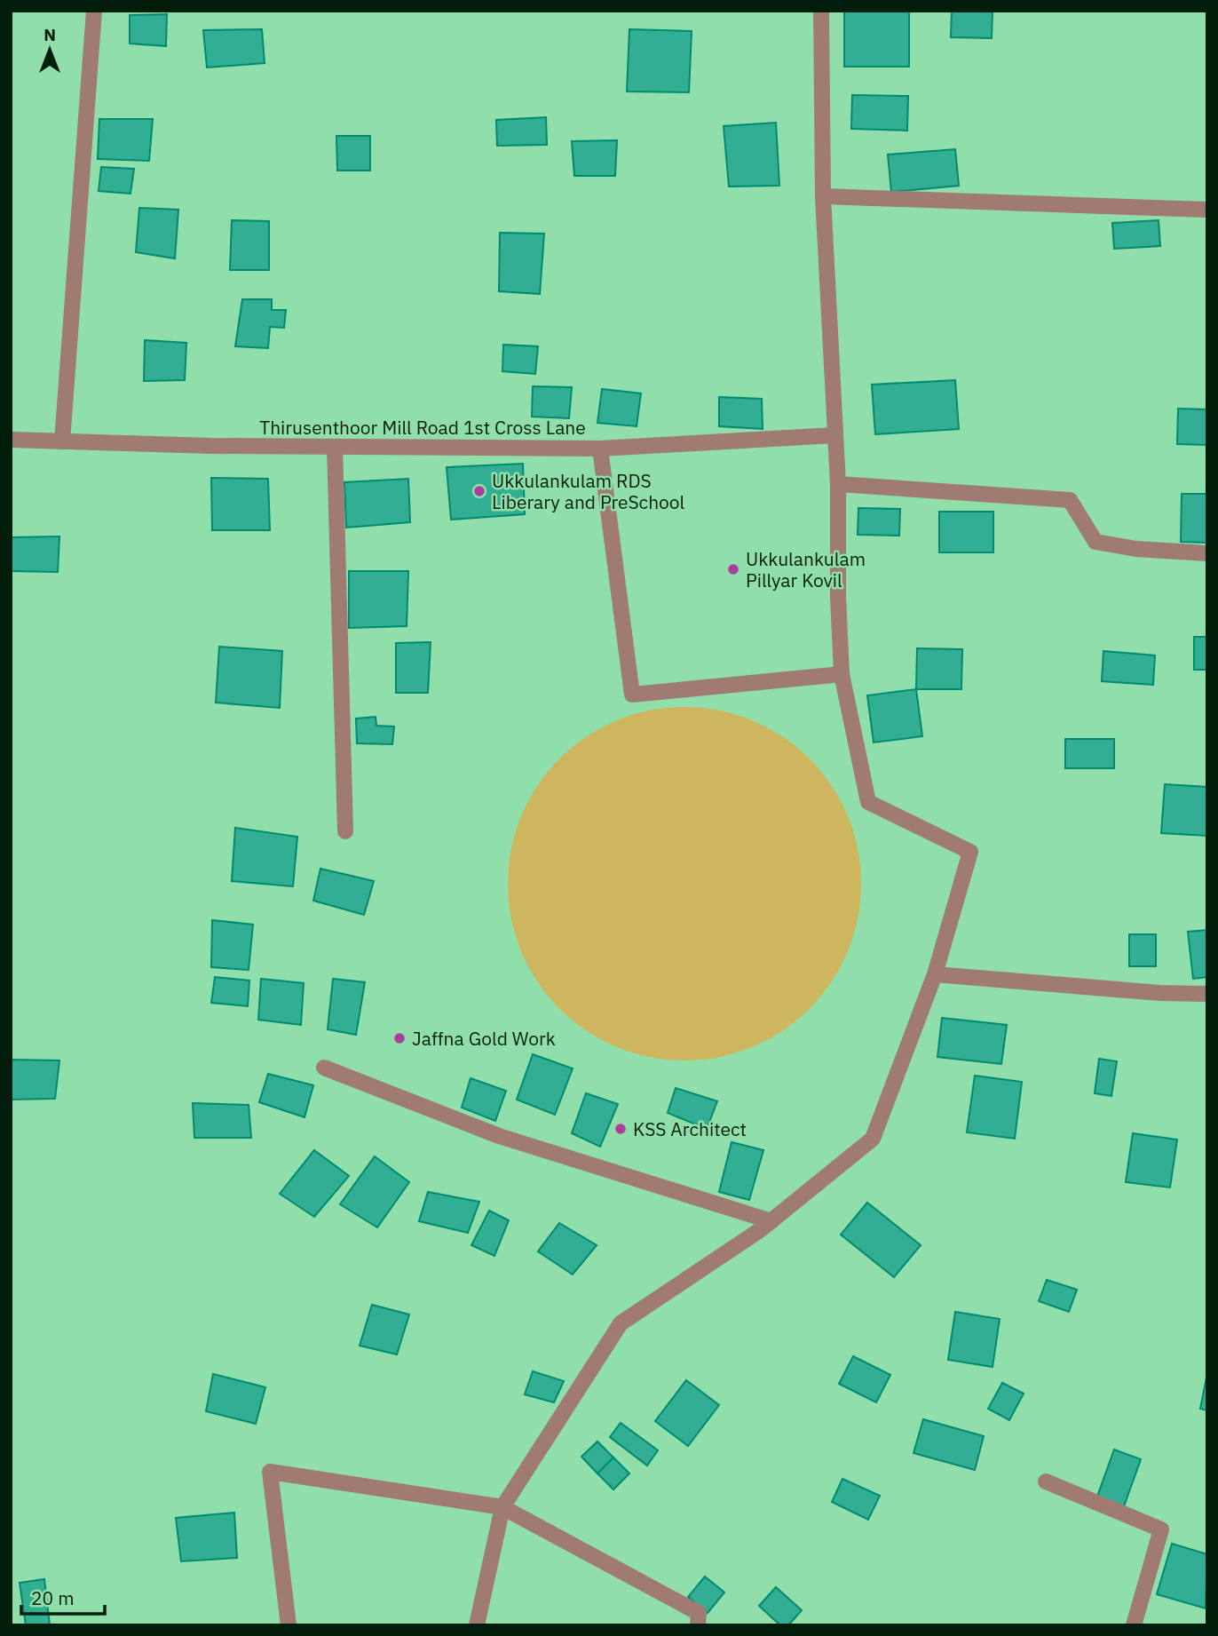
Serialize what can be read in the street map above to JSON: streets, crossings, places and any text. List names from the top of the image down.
{
  "streets": {
    "street": ["Thirusenthoor Mill Road 1st Cross Lane"]
  },
  "places": [
    "Ukkulankulam RDS Liberary and PreSchool",
    "Ukkulankulam Pillyar Kovil",
    "Jaffna Gold Work",
    "KSS Architect"
  ],
  "scale_bar": "20 m",
  "north": "top"
}
